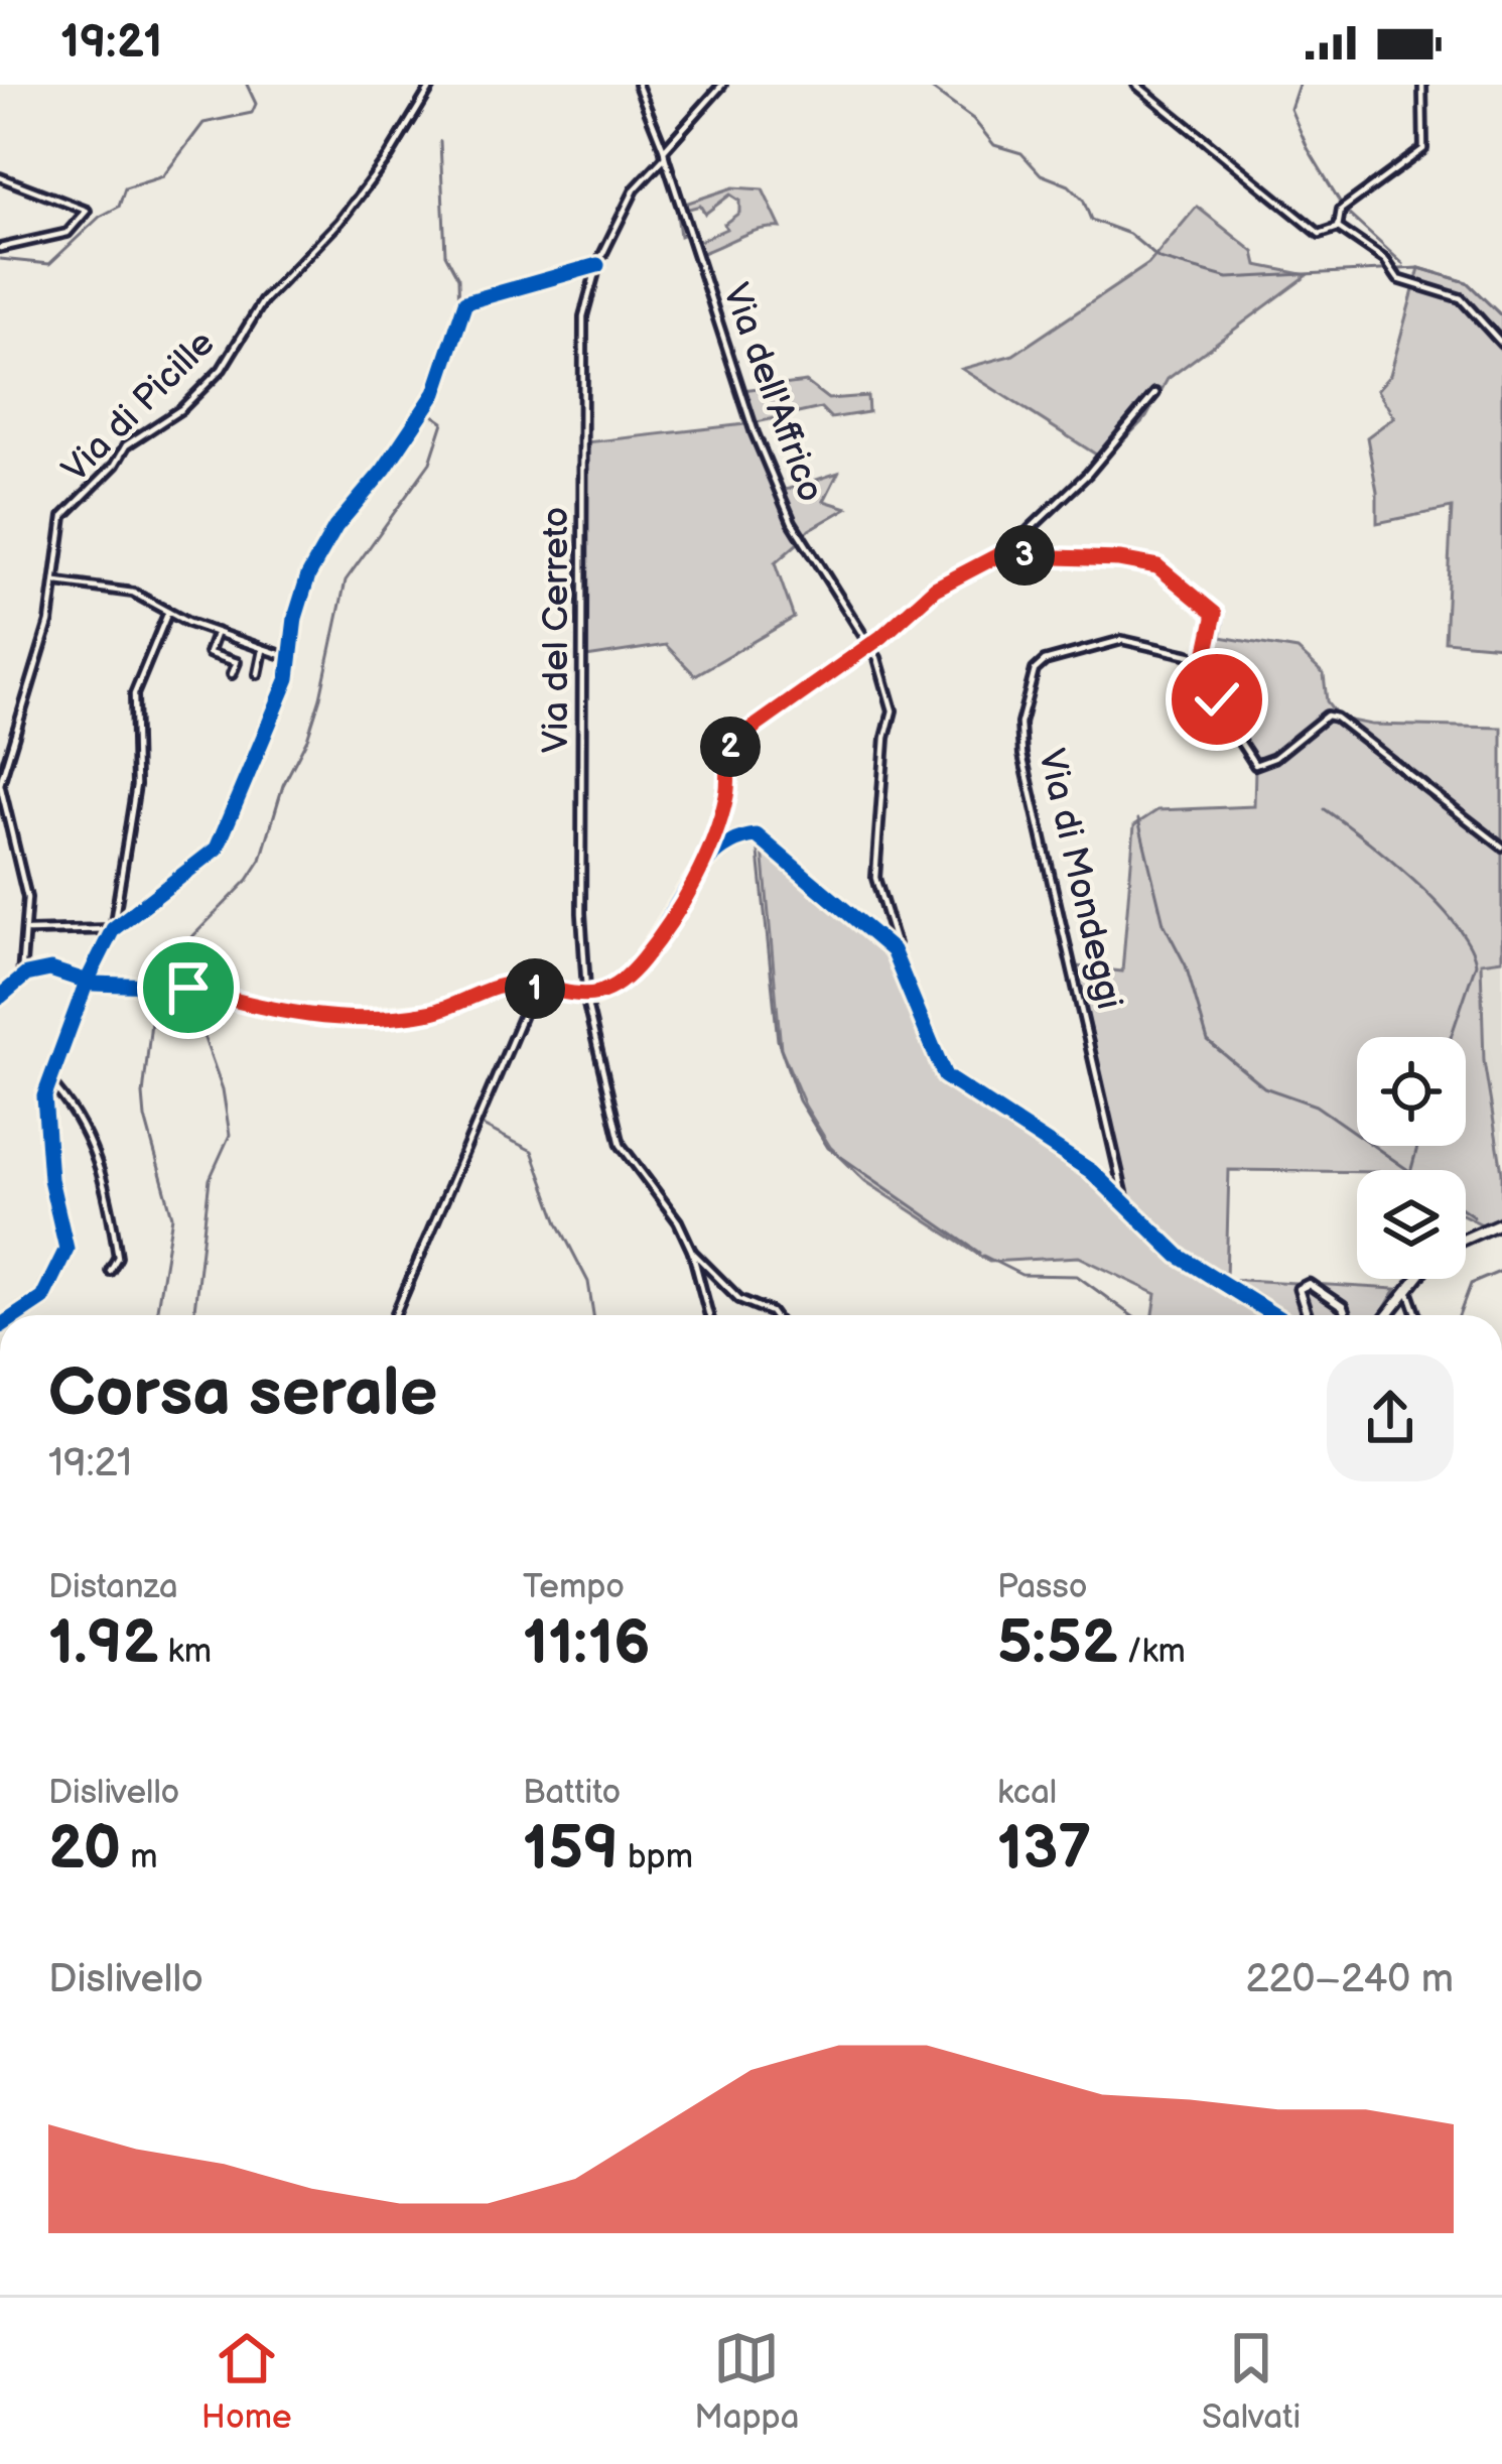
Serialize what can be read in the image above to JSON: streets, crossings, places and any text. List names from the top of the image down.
{
  "streets": {
    "street": [
      "Via dell'Affrico",
      "Via di Picille",
      "Via del Cerreto",
      "Via di Mondeggi"
    ]
  },
  "crossings": [
    ["Via dell'Affrico", "Via del Cerreto"]
  ],
  "page": {
    "status": "19:21",
    "pins": ["3", "2", "1"],
    "heading": ["Corsa serale", "19:21"],
    "stats": [
      ["Distanza", "1.92 km"],
      ["Tempo", "11:16"],
      ["Passo", "5:52 /km"],
      ["Dislivello", "20 m"],
      ["Battito", "159 bpm"],
      ["kcal", "137"]
    ],
    "chart": ["Dislivello", "220–240 m"],
    "tabs": ["Home", "Mappa", "Salvati"]
  }
}
